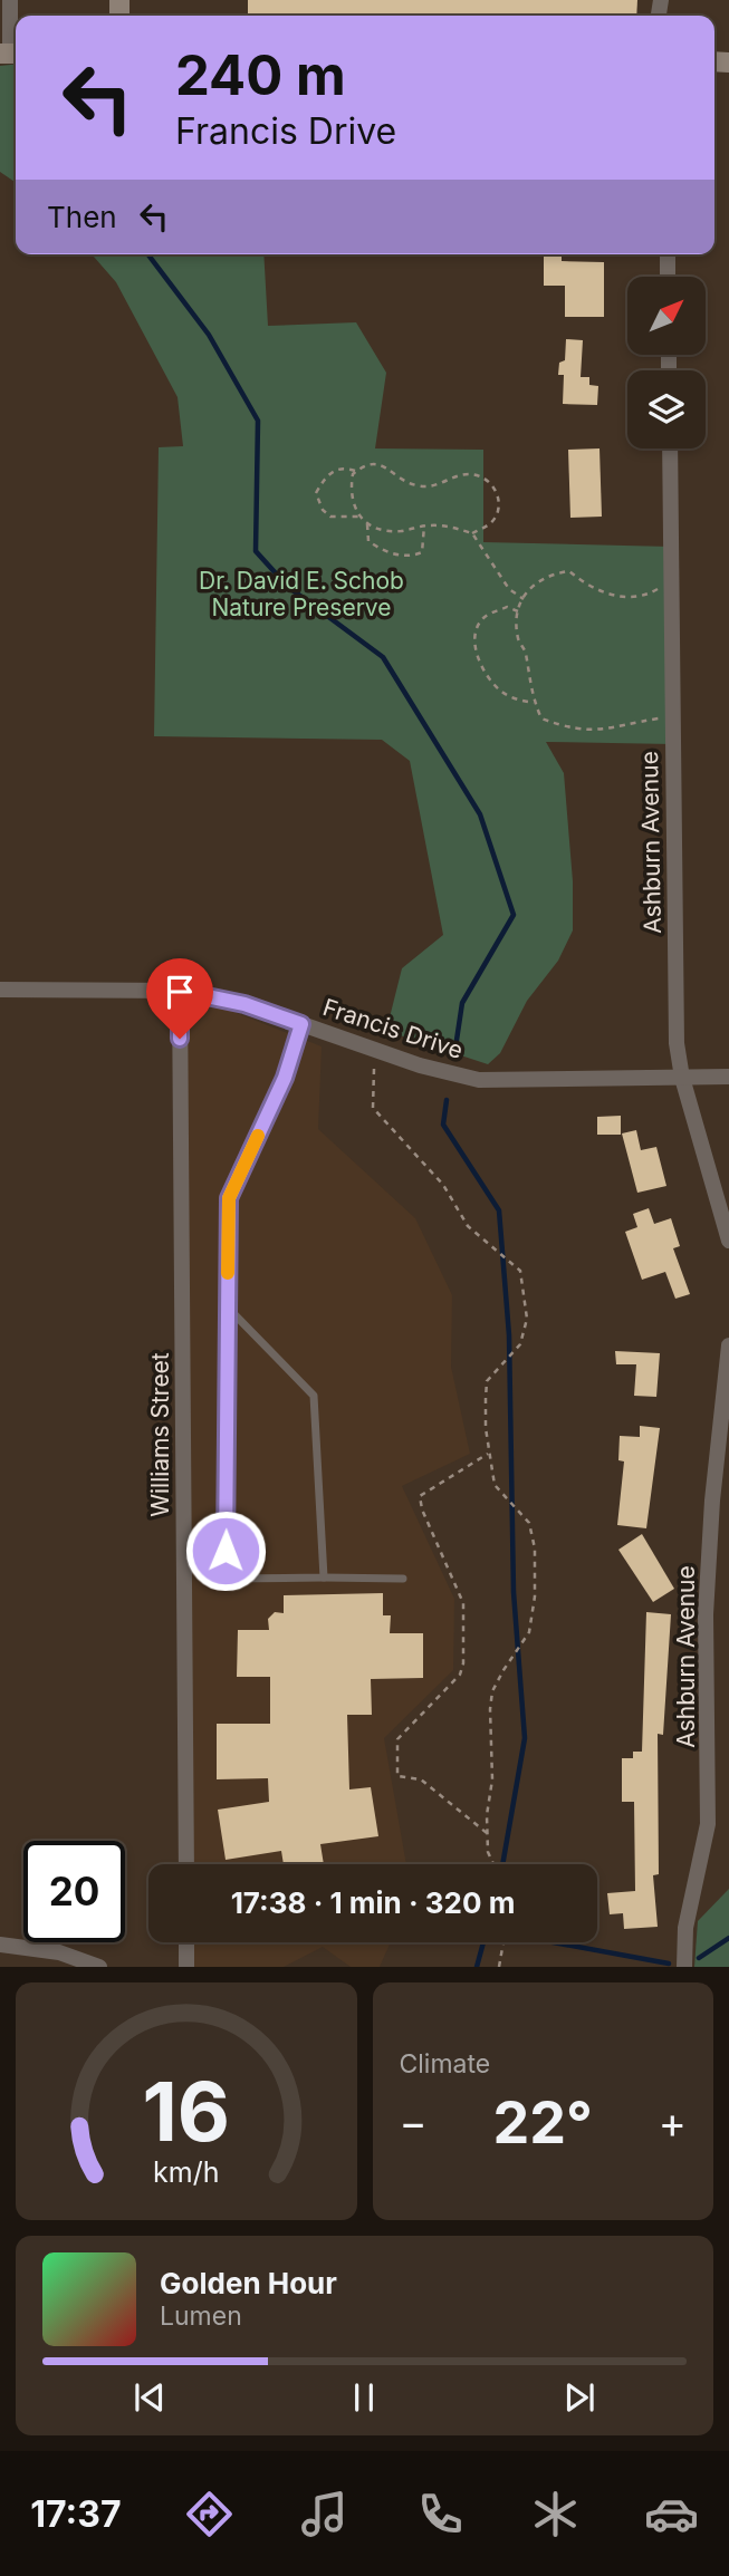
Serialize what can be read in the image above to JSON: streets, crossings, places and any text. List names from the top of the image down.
{
  "streets": {
    "street": ["Ashburn Avenue", "Francis Drive", "Williams Street"]
  },
  "crossings": [
    ["Ashburn Avenue", "Francis Drive"],
    ["Francis Drive", "Williams Street"]
  ],
  "parks": ["Dr. David E. Schob Nature Preserve"],
  "north": "top right",
  "page": {
    "turn": ["240 m", "Francis Drive"],
    "then": "Then",
    "limit": "20",
    "trip": "17:38 · 1 min · 320 m",
    "tile": "Climate",
    "heat": ["−", "22°", "+"],
    "song": ["Golden Hour", "Lumen"],
    "tabs": "17:37",
    "gauge": ["16", "km/h"]
  }
}
